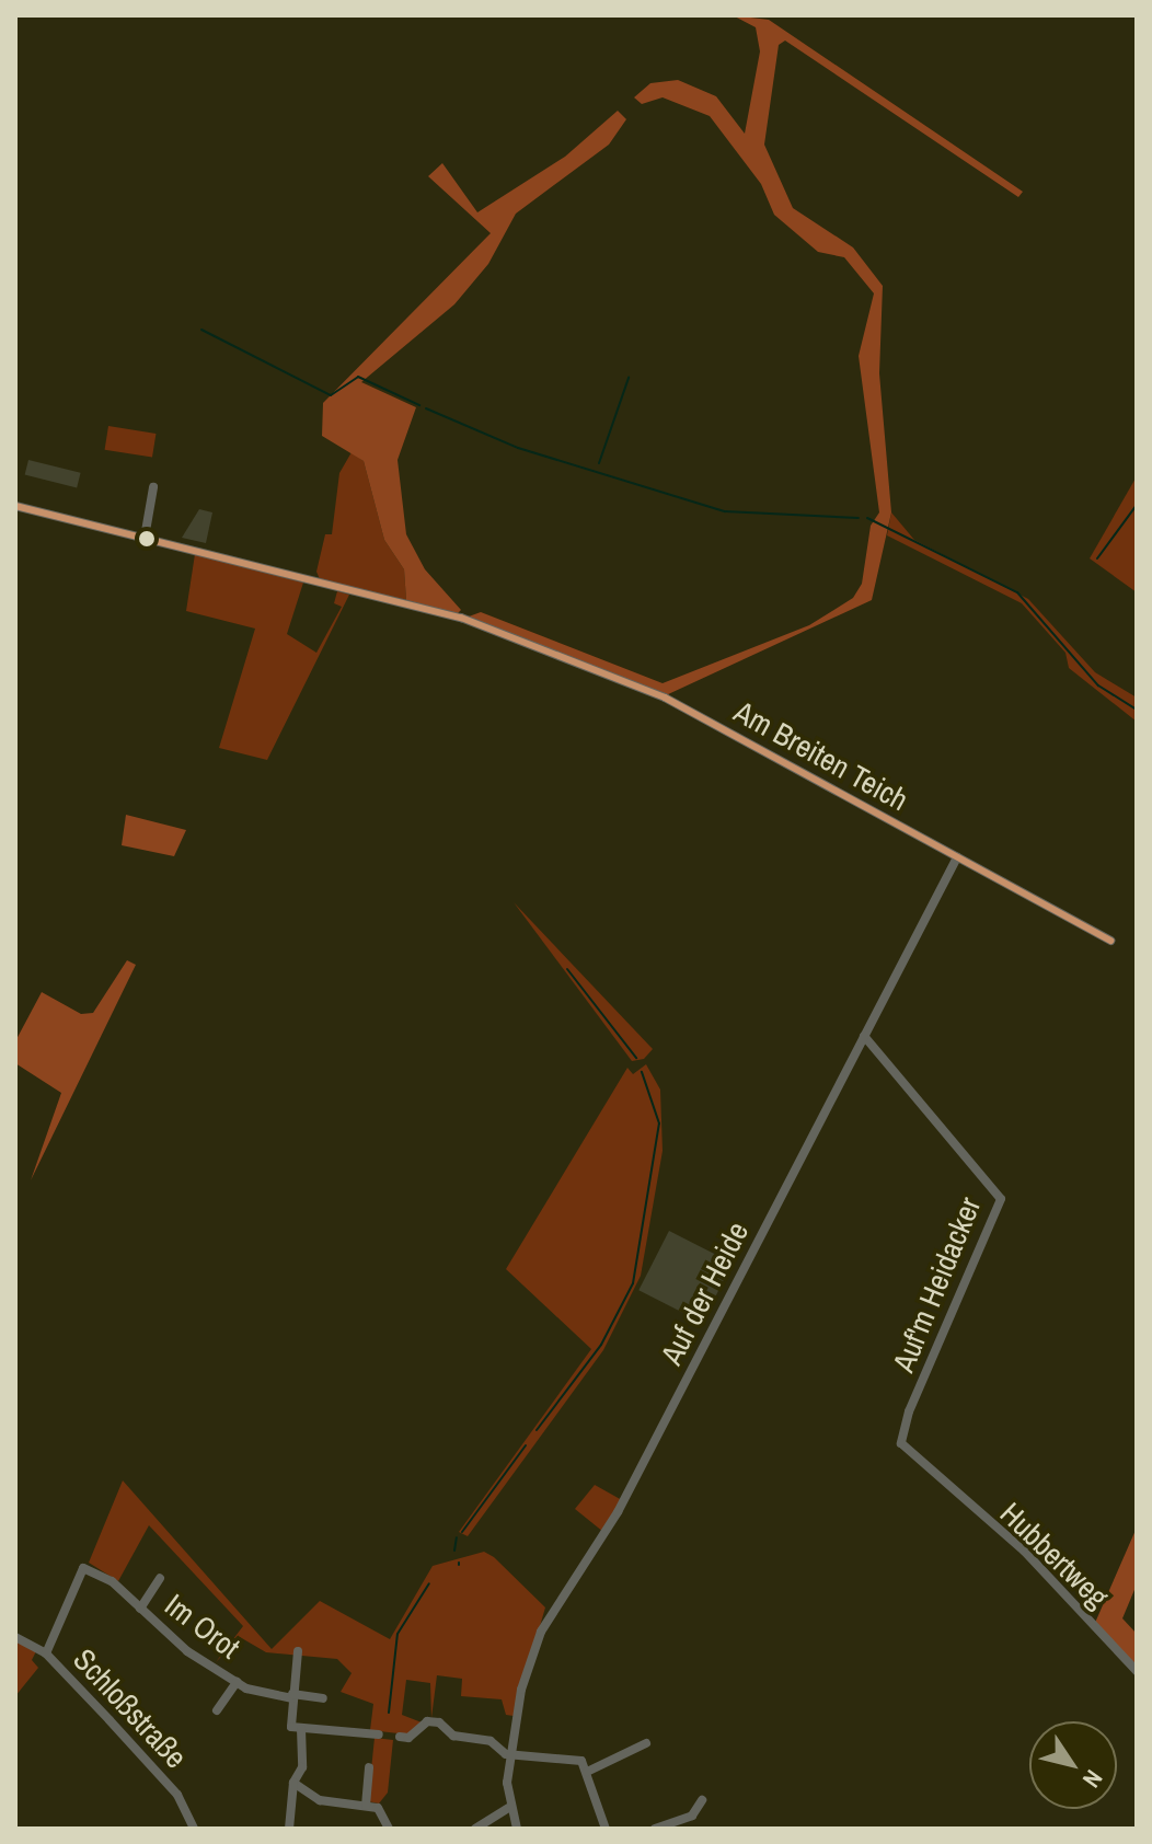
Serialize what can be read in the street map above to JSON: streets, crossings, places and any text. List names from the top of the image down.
{
  "streets": {
    "street": [
      "Am Breiten Teich",
      "Auf'm Heidacker",
      "Auf der Heide",
      "Hubbertweg",
      "Im Orot",
      "Schloßstraße"
    ]
  },
  "crossings": [
    ["Am Breiten Teich", "Auf der Heide"],
    ["Auf'm Heidacker", "Auf der Heide"],
    ["Auf'm Heidacker", "Hubbertweg"],
    ["Im Orot", "Schloßstraße"]
  ],
  "north": "bottom right"
}
